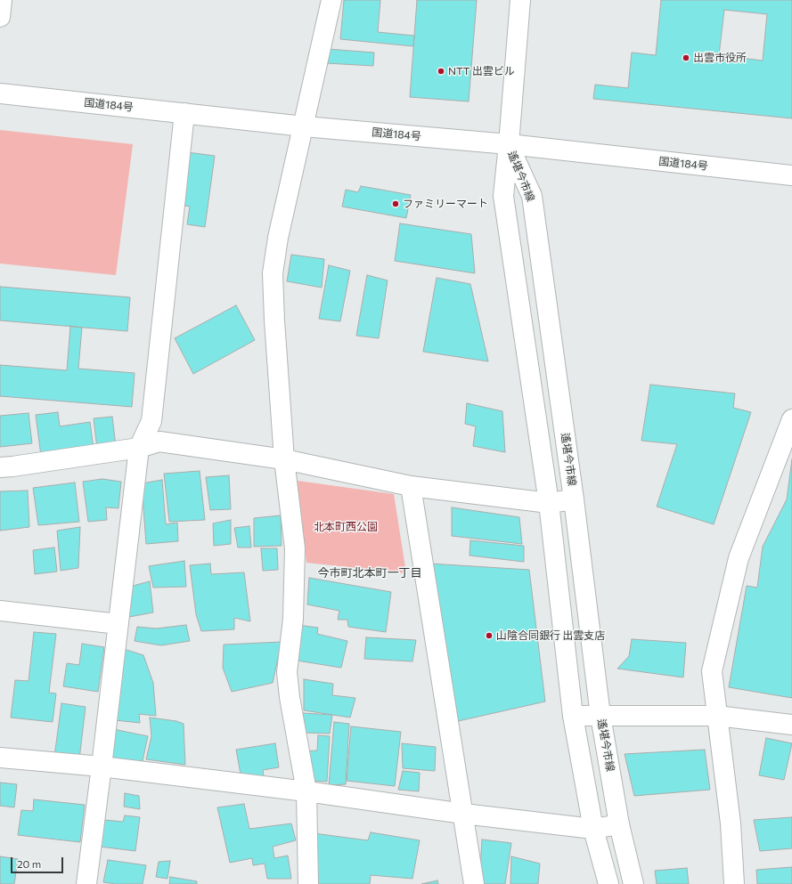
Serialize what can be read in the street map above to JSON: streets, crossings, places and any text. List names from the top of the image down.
{
  "streets": {
    "main road": ["国道184号", "遙堪今市線"]
  },
  "crossings": [
    ["国道184号", "遙堪今市線"]
  ],
  "districts": ["今市町北本町一丁目"],
  "parks": ["北本町西公園"],
  "places": [
    "出雲市役所",
    "NTT 出雲ビル",
    "ファミリーマート",
    "山陰合同銀行 出雲支店"
  ],
  "scale_bar": "20 m"
}
